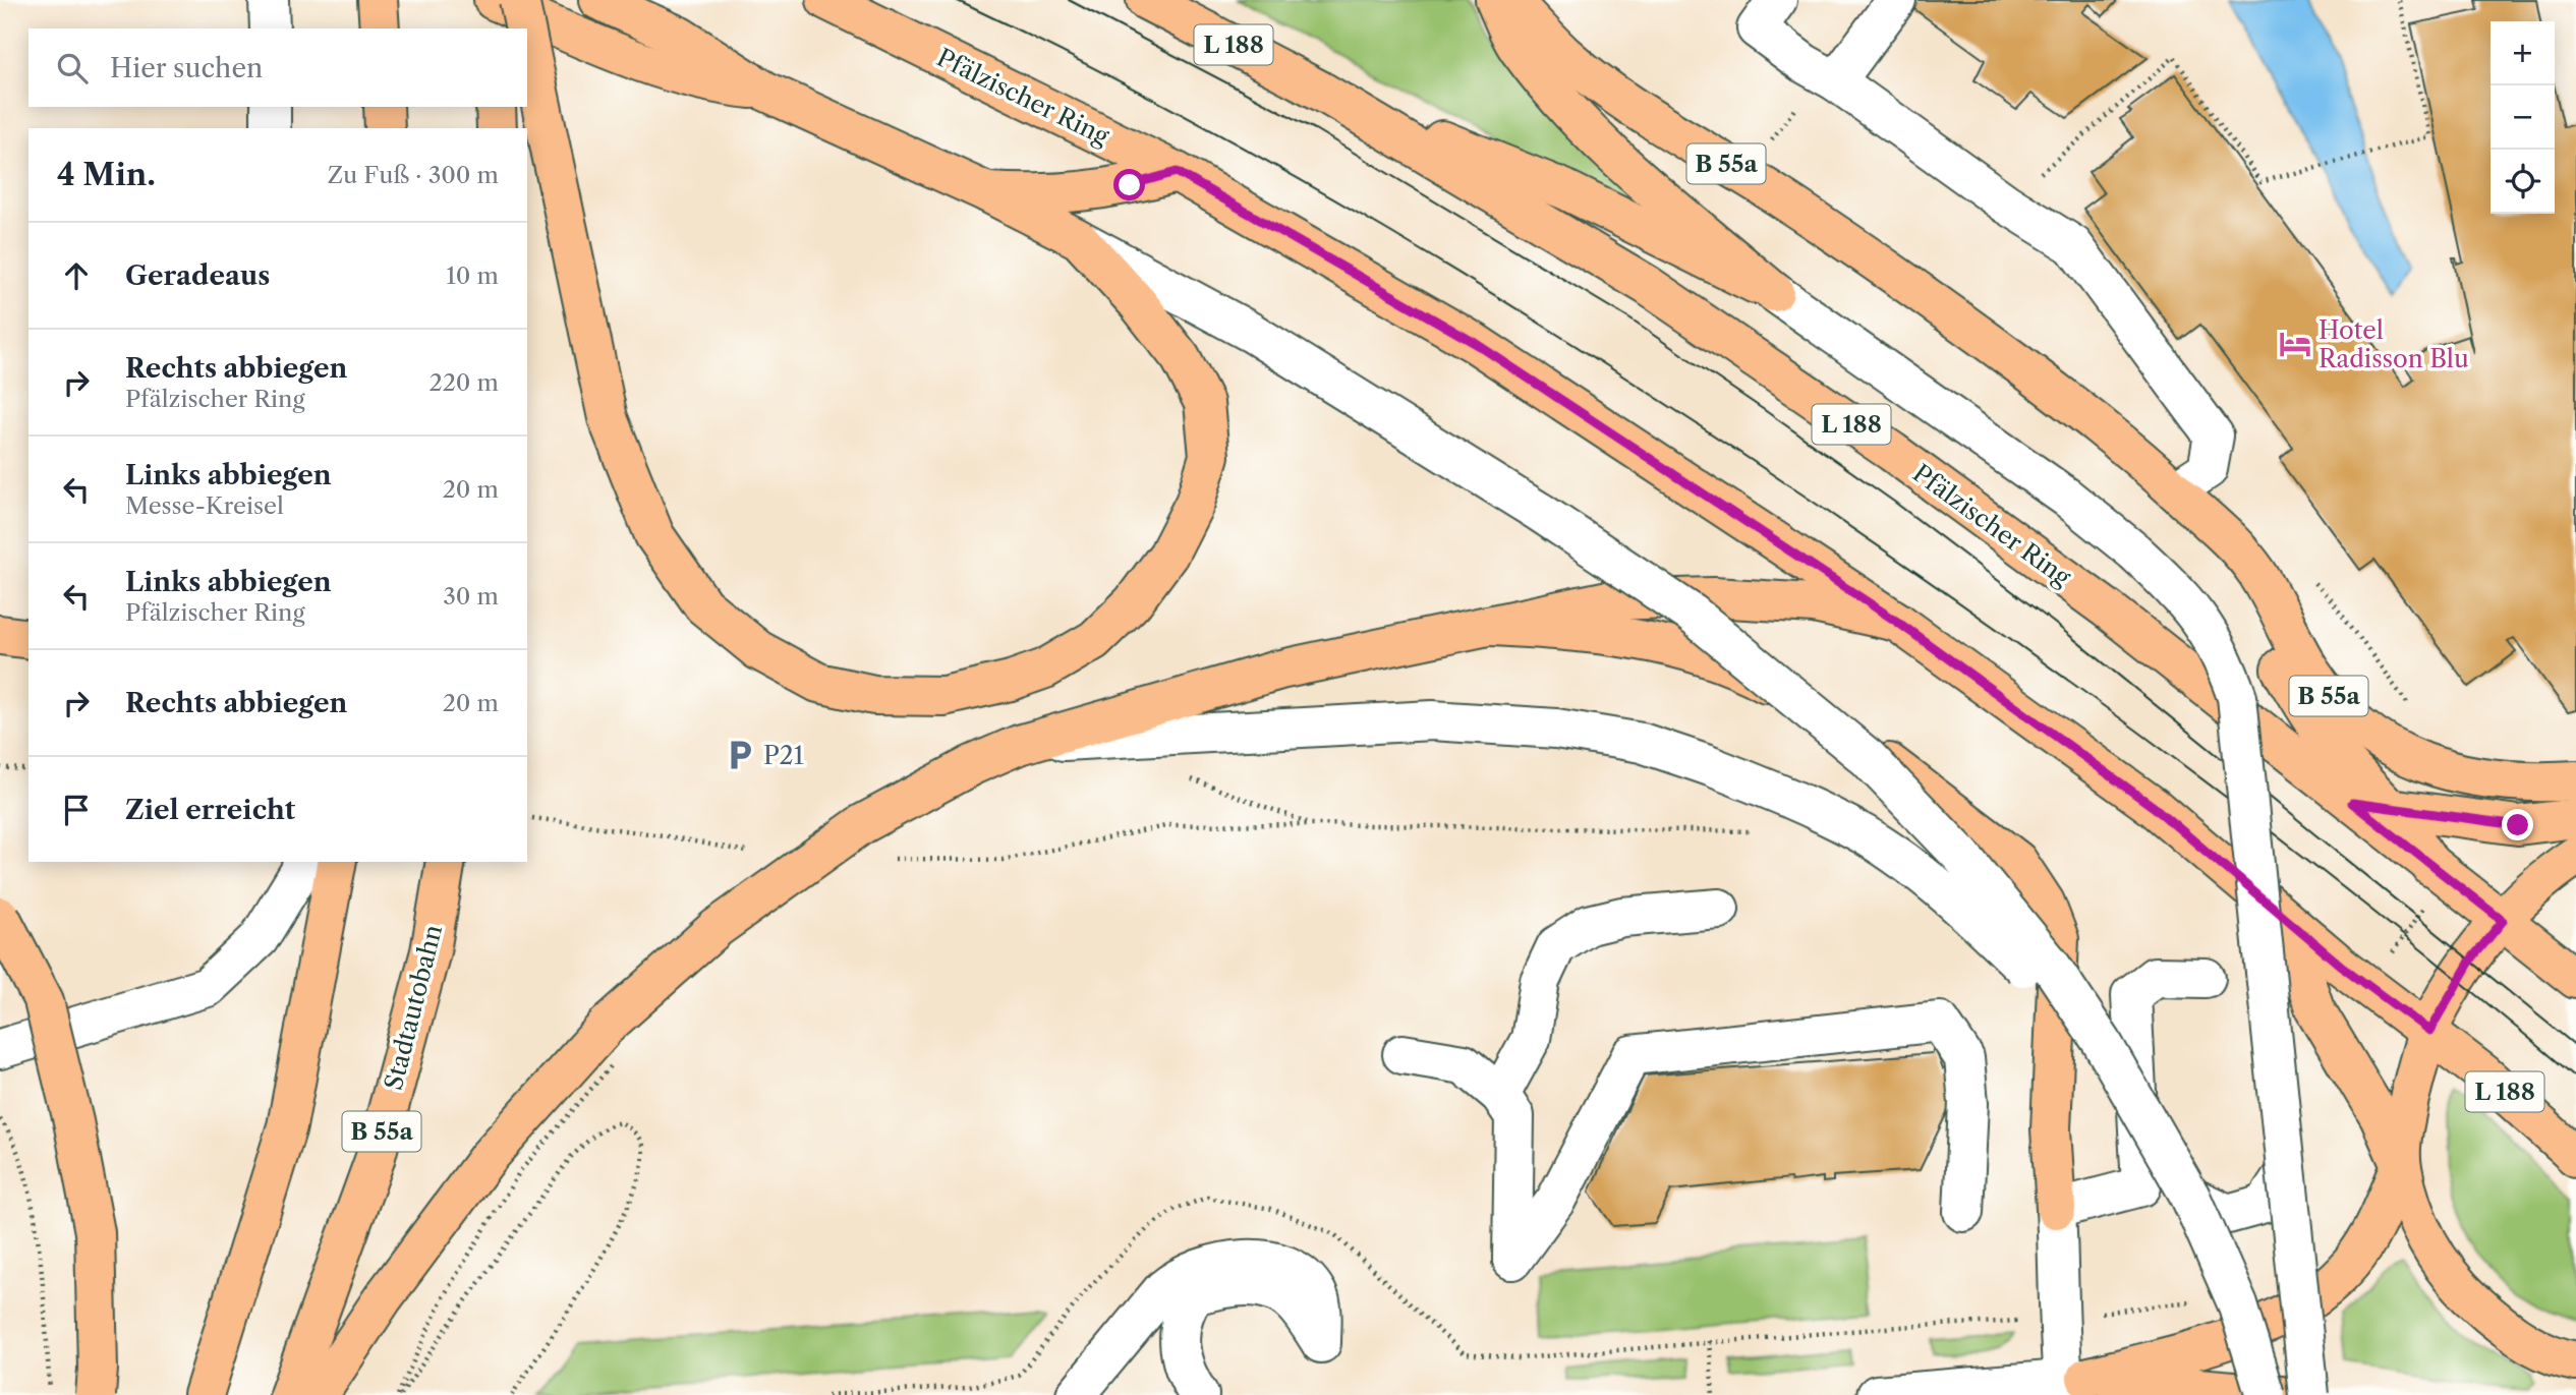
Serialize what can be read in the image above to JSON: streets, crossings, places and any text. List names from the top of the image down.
{
  "streets": {
    "main road": [
      "L 188",
      "Pfälzischer Ring",
      "B 55a",
      "Stadtautobahn"
    ]
  },
  "crossings": [
    ["Pfälzischer Ring", "B 55a"]
  ],
  "places": {
    "hotel": ["Hotel Radisson Blu"],
    "parking": ["P21"]
  },
  "page": {
    "map_buttons": ["+", "−"],
    "search": "Hier suchen",
    "heading": ["4 Min.", "Zu Fuß · 300 m"],
    "list": [
      ["Geradeaus", "10 m"],
      ["Rechts abbiegen", "Pfälzischer Ring", "220 m"],
      ["Links abbiegen", "Messe-Kreisel", "20 m"],
      ["Links abbiegen", "Pfälzischer Ring", "30 m"],
      ["Rechts abbiegen", "20 m"],
      "Ziel erreicht"
    ]
  }
}
